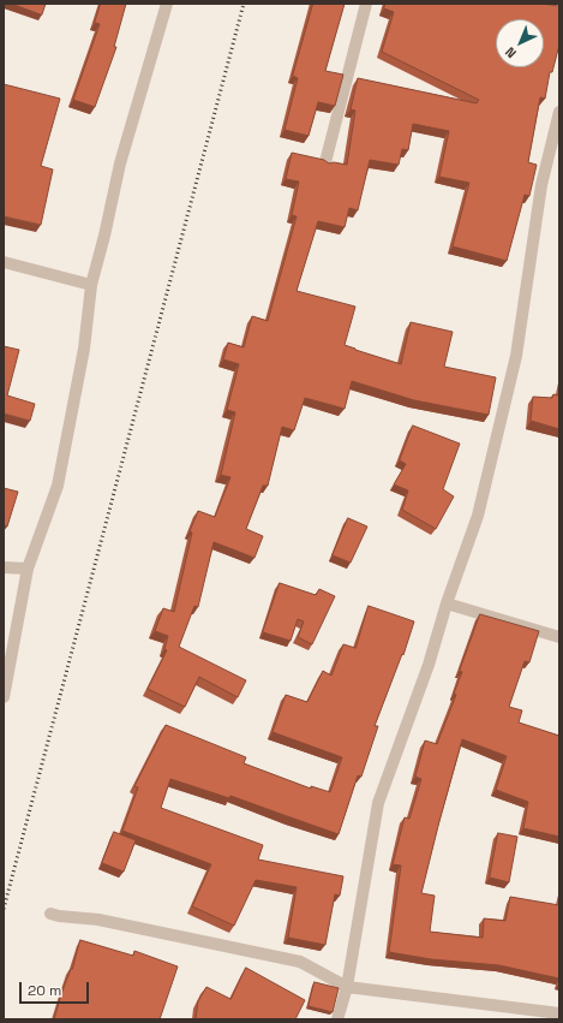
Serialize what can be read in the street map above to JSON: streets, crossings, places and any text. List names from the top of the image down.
{
  "scale_bar": "20 m",
  "north": "bottom left"
}
